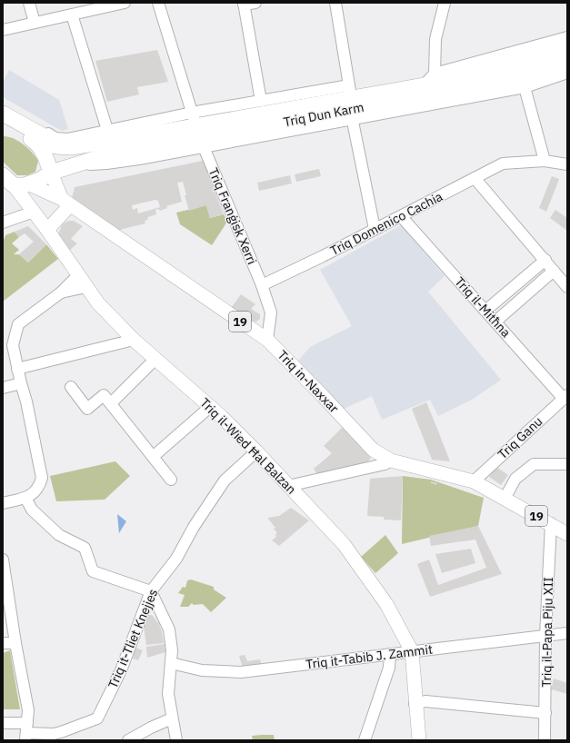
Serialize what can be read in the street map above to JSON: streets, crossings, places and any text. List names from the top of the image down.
{
  "streets": {
    "highway": ["Triq Dun Karm"],
    "main road": ["19", "Triq in-Naxxar", "Triq il-Wied Ħal Balzan"],
    "street": [
      "Triq Franġisk Xerri",
      "Triq Domenico Cachia",
      "Triq il-Mitħna",
      "Triq Ganu",
      "Triq il-Papa Piju XII",
      "Triq it-Tliet Knejjes",
      "Triq it-Tabib J. Zammit"
    ]
  },
  "crossings": [
    ["Triq Dun Karm", "Triq Franġisk Xerri"],
    ["Triq Franġisk Xerri", "Triq Domenico Cachia"],
    ["Triq Domenico Cachia", "Triq il-Mitħna"],
    ["Triq il-Mitħna", "Triq Ganu"],
    ["Triq in-Naxxar", "Triq Ganu"],
    ["Triq in-Naxxar", "Triq il-Wied Ħal Balzan"],
    ["Triq in-Naxxar", "Triq il-Papa Piju XII"],
    ["Triq il-Wied Ħal Balzan", "Triq it-Tliet Knejjes"],
    ["Triq il-Wied Ħal Balzan", "Triq it-Tabib J. Zammit"],
    ["Triq il-Papa Piju XII", "Triq it-Tabib J. Zammit"]
  ]
}
